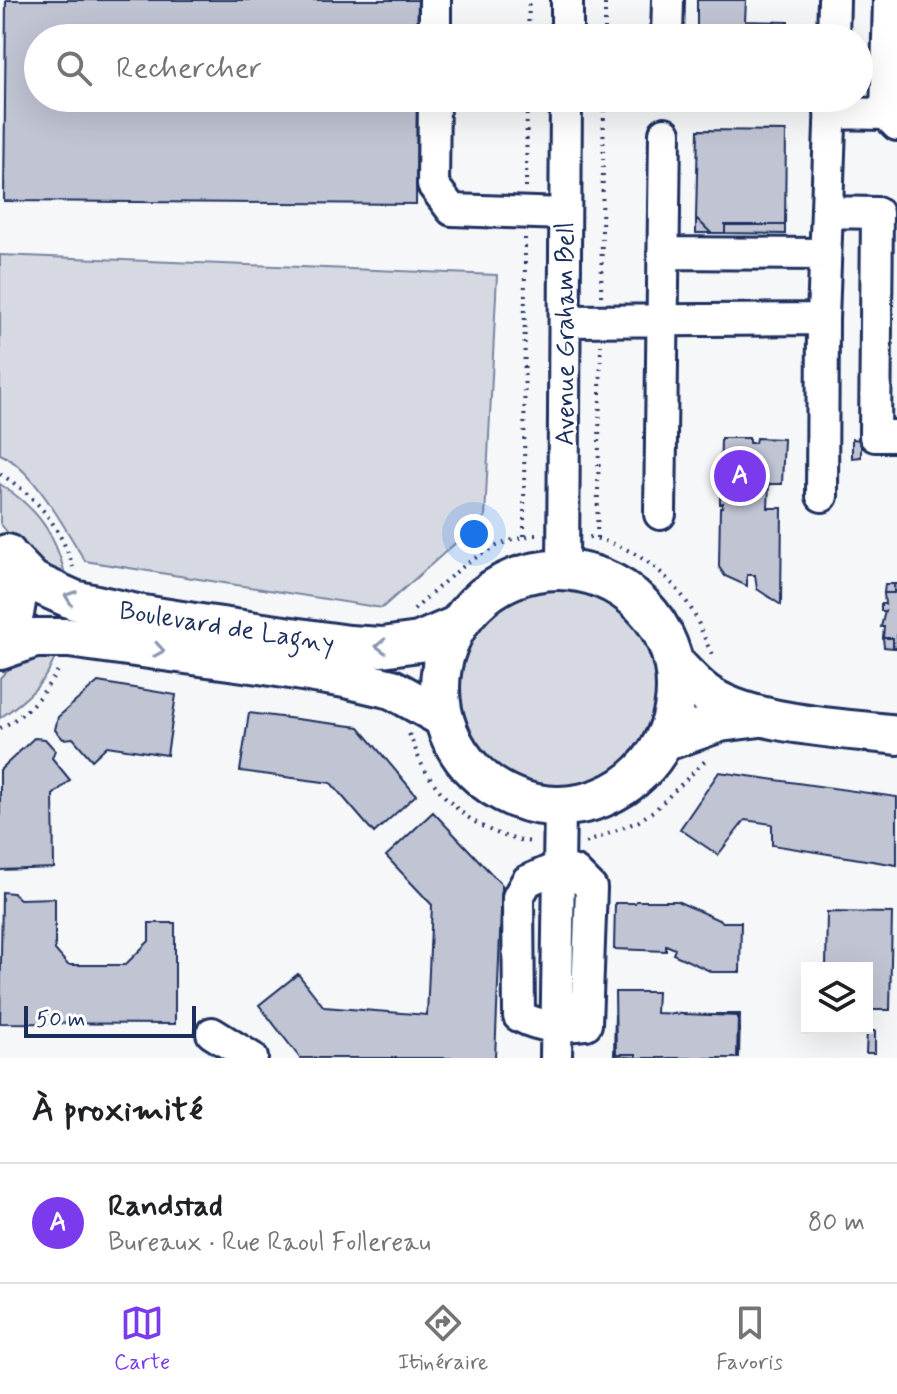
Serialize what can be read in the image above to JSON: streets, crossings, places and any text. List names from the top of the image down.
{
  "streets": {
    "main road": ["Boulevard de Lagny"],
    "street": ["Avenue Graham Bell"]
  },
  "crossings": [
    ["Avenue Graham Bell", "Boulevard de Lagny"]
  ],
  "scale_bar": "50 m",
  "page": {
    "search": "Rechercher",
    "pins": "A",
    "scale": "50 m",
    "heading": "À proximité",
    "list": [
      {
        "mark": "A",
        "name": "Randstad",
        "note": "Bureaux · Rue Raoul Follereau",
        "value": "80 m"
      }
    ],
    "nav": ["Carte", "Itinéraire", "Favoris"]
  }
}
